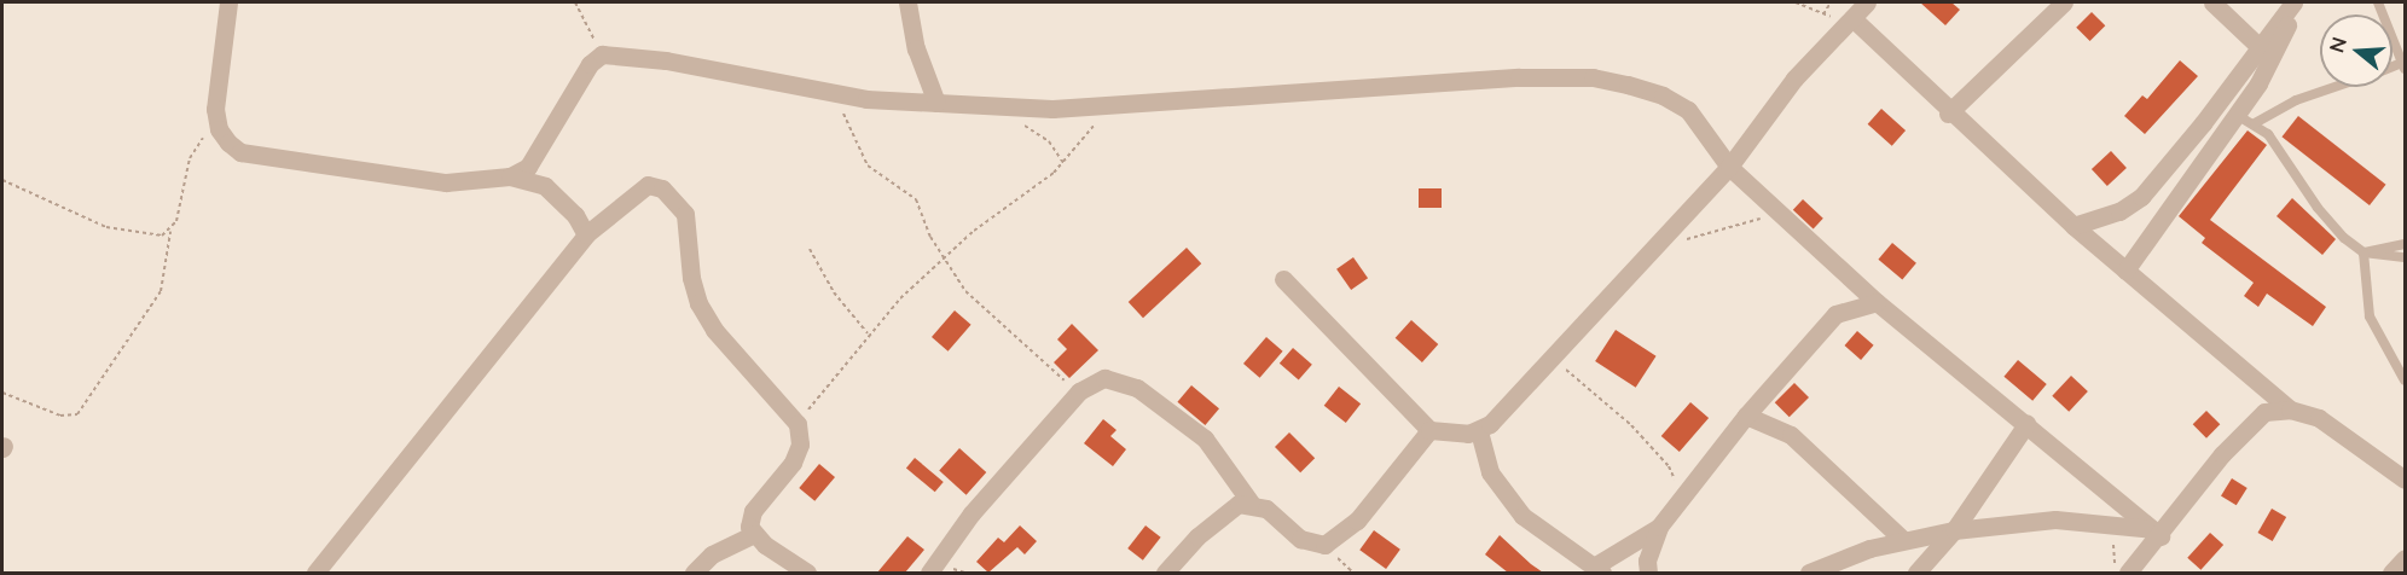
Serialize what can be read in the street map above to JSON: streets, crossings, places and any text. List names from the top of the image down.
{
  "north": "left"
}
